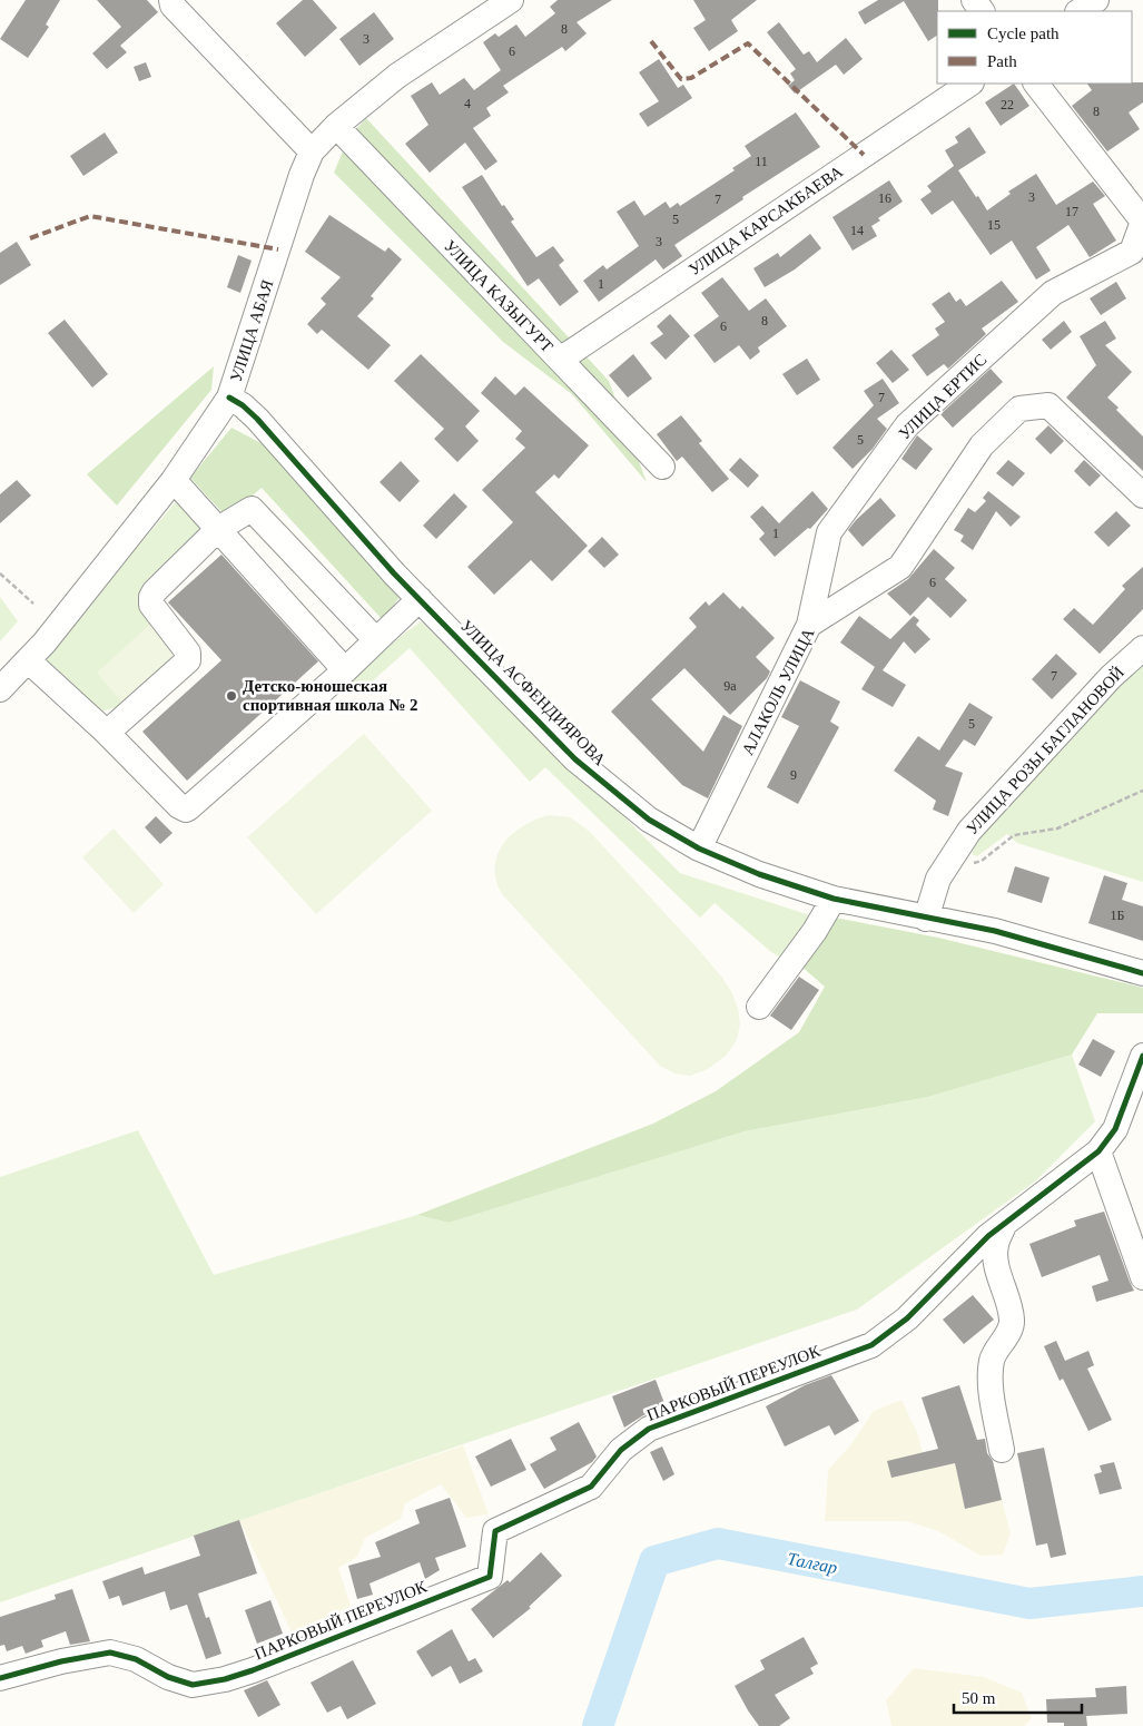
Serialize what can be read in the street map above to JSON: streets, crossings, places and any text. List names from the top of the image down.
{
  "streets": {
    "street": [
      "УЛИЦА КАРСАКБАЕВА",
      "УЛИЦА КАЗЫГУРТ",
      "УЛИЦА АБАЯ",
      "УЛИЦА ЕРТИС",
      "АЛАКОЛЬ УЛИЦА",
      "УЛИЦА АСФЕНДИЯРОВА",
      "УЛИЦА РОЗЫ БАГЛАНОВОЙ",
      "ПАРКОВЫЙ ПЕРЕУЛОК"
    ]
  },
  "crossings": [
    ["УЛИЦА КАРСАКБАЕВА", "УЛИЦА КАЗЫГУРТ"],
    ["УЛИЦА КАЗЫГУРТ", "УЛИЦА АБАЯ"],
    ["УЛИЦА АБАЯ", "УЛИЦА АСФЕНДИЯРОВА"],
    ["УЛИЦА ЕРТИС", "АЛАКОЛЬ УЛИЦА"],
    ["АЛАКОЛЬ УЛИЦА", "УЛИЦА АСФЕНДИЯРОВА"],
    ["УЛИЦА АСФЕНДИЯРОВА", "УЛИЦА РОЗЫ БАГЛАНОВОЙ"]
  ],
  "water": ["Талғар"],
  "places": ["Детско-юношеская спортивная школа № 2"],
  "house_numbers": [
    "8",
    "3",
    "6",
    "4",
    "22",
    "8",
    "11",
    "3",
    "16",
    "7",
    "17",
    "5",
    "15",
    "14",
    "3",
    "1",
    "8",
    "6",
    "7",
    "5",
    "1",
    "6",
    "7",
    "9а",
    "5",
    "9",
    "1Б"
  ],
  "legend": ["Cycle path", "Path"],
  "scale_bar": "50 m"
}
